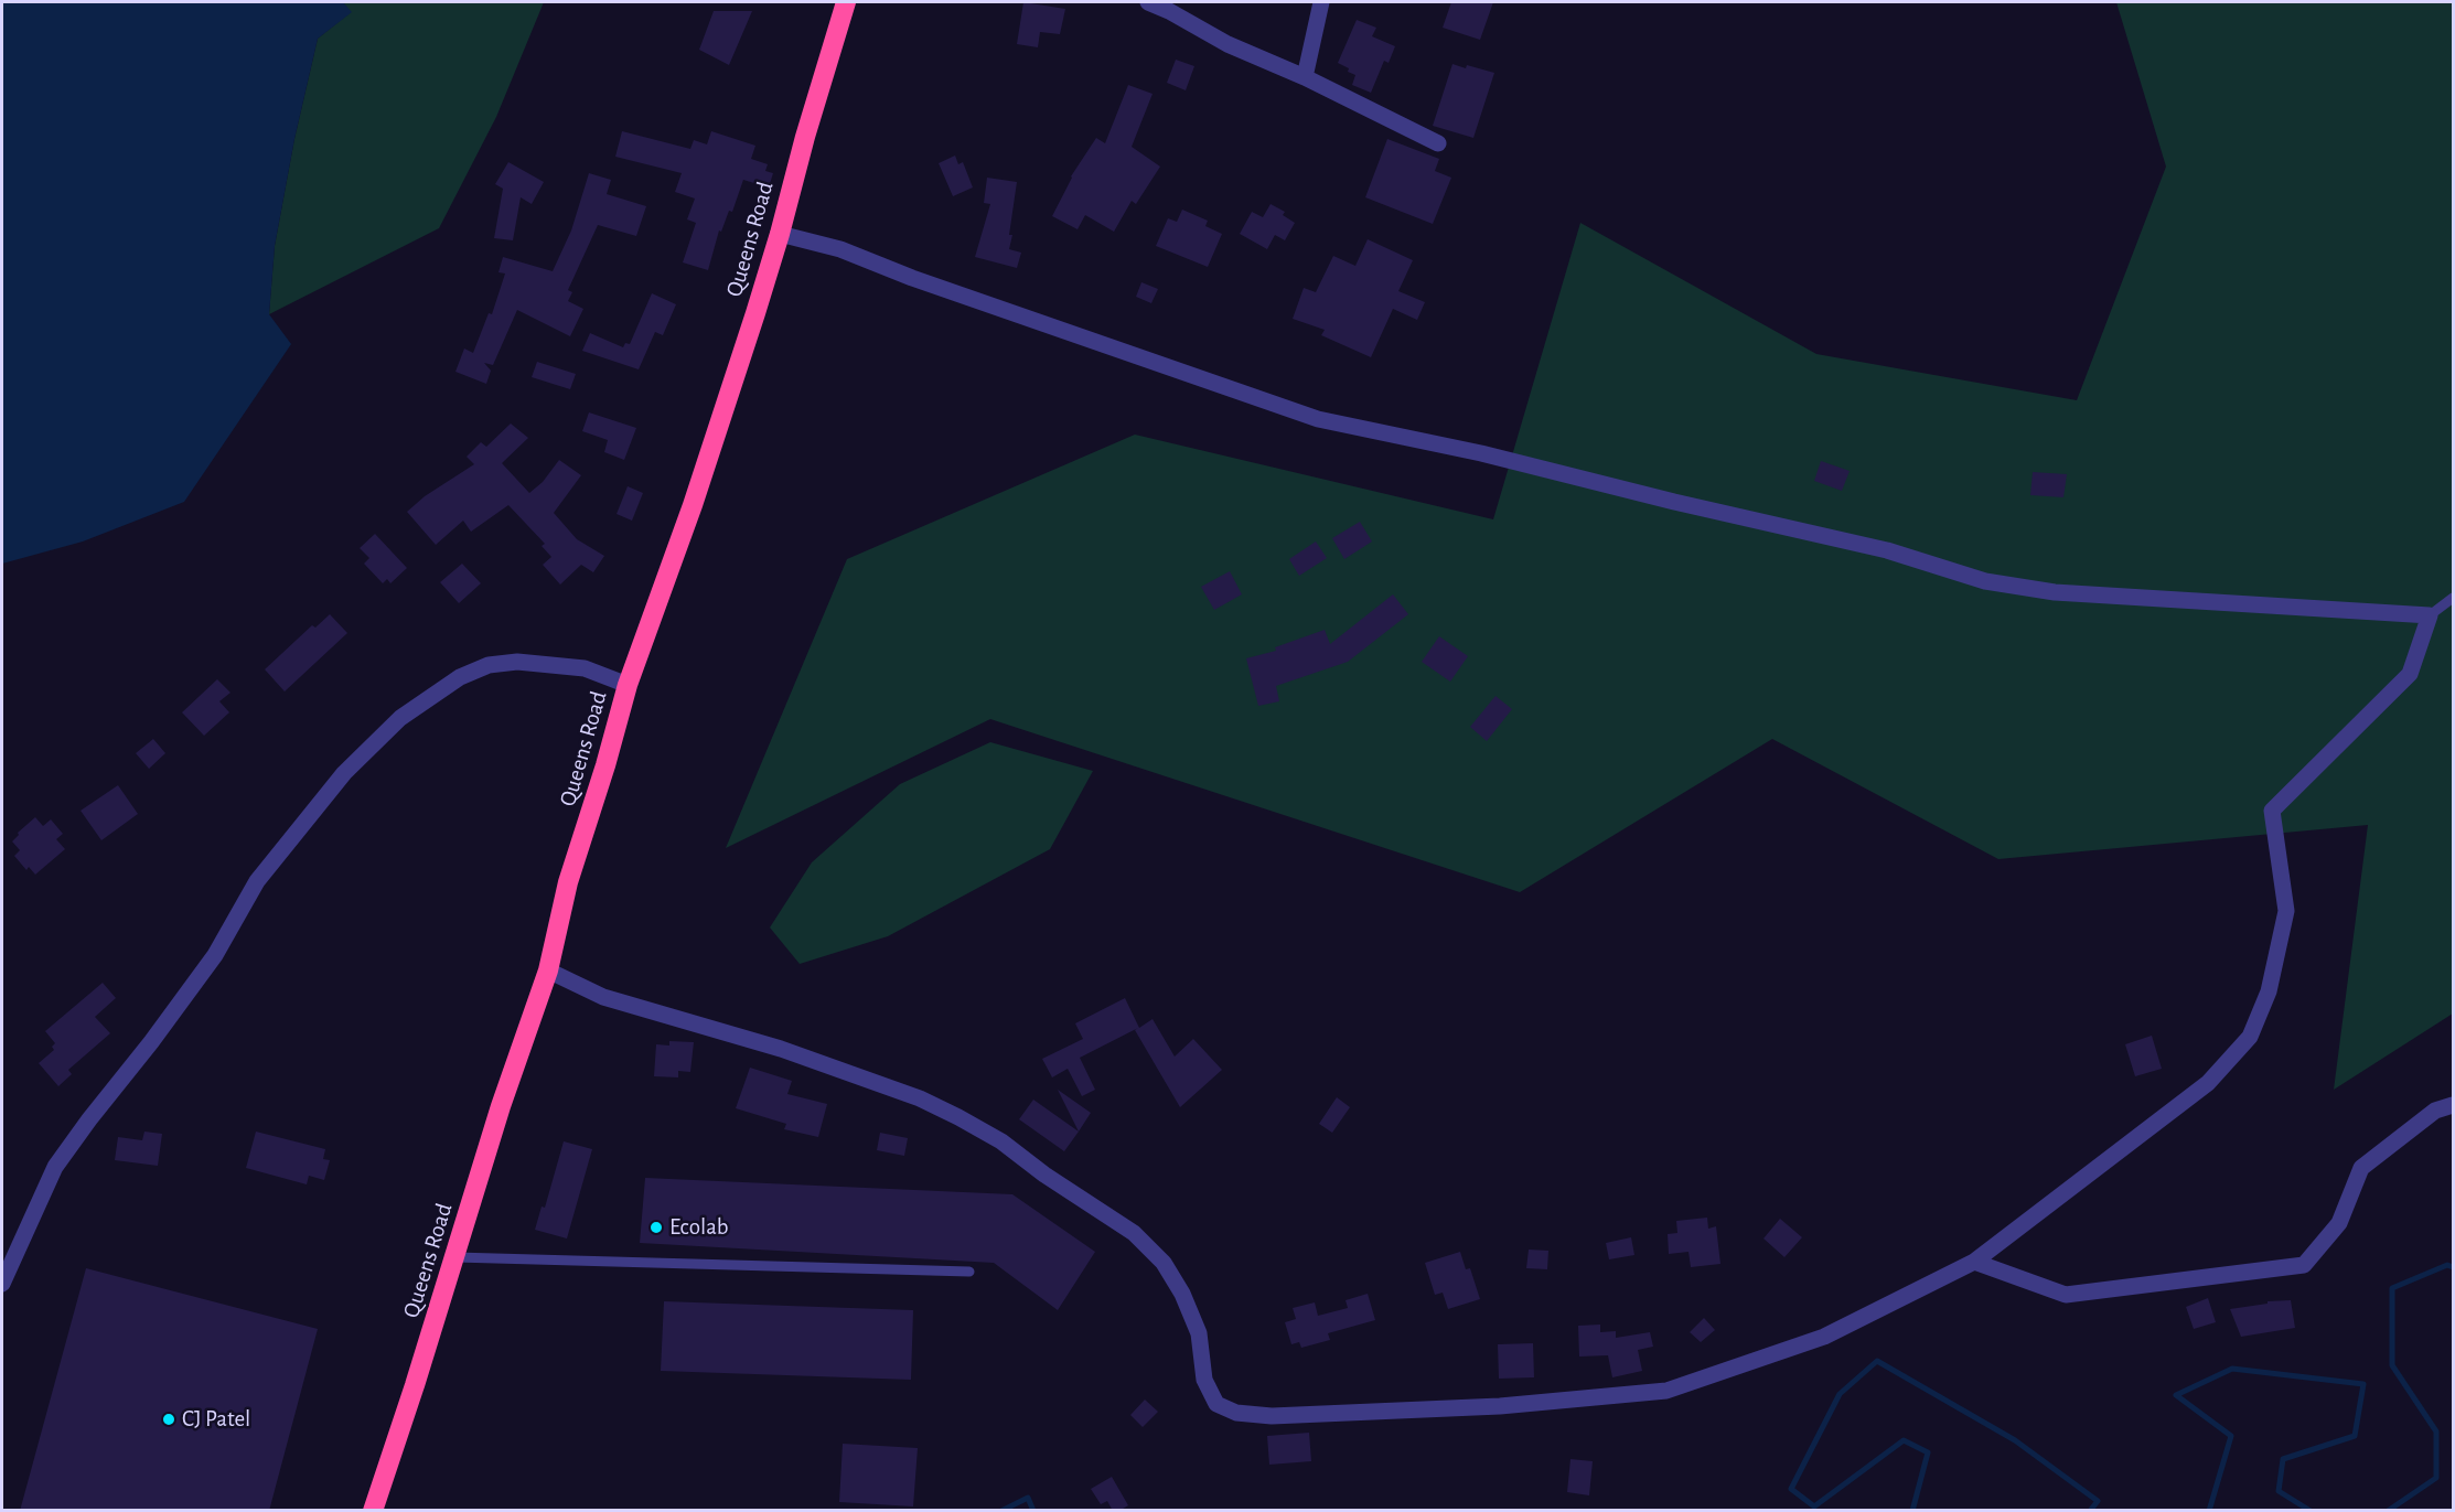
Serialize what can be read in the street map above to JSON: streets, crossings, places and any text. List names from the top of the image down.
{
  "streets": {
    "highway": ["Queens Road"]
  },
  "places": ["Ecolab", "CJ Patel"]
}
